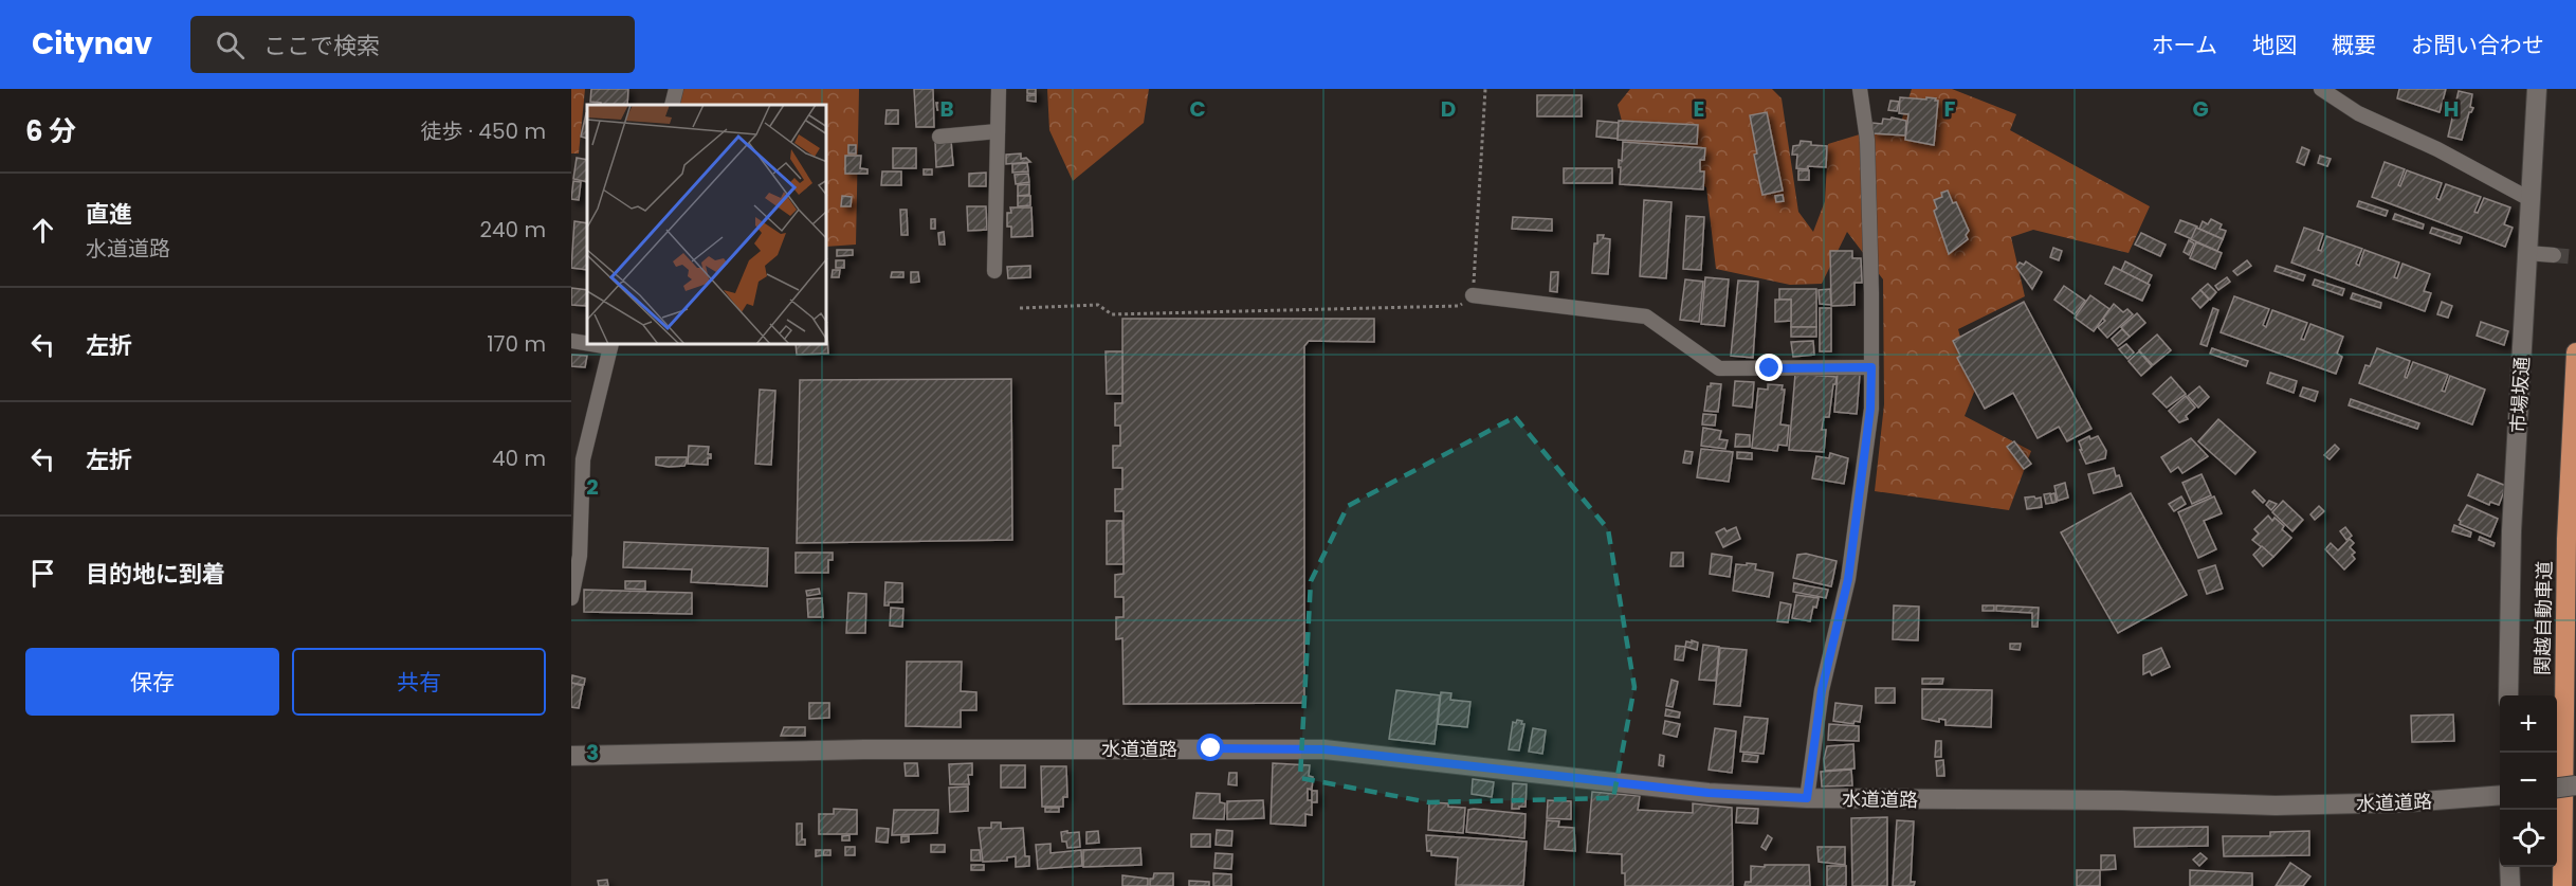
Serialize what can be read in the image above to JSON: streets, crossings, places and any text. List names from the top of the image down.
{
  "streets": {
    "highway": ["関越自動車道"],
    "street": ["市場坂通", "水道道路"]
  },
  "page": {
    "header": "Citynav",
    "search": "ここで検索",
    "nav": [
      "ホーム",
      "地図",
      "概要",
      "お問い合わせ"
    ],
    "heading": ["6 分", "徒歩 · 450 m"],
    "list": [
      ["直進", "水道道路", "240 m"],
      ["左折", "170 m"],
      ["左折", "40 m"],
      "目的地に到着"
    ],
    "buttons": ["保存", "共有"],
    "map_buttons": ["+", "−"]
  },
  "grid": {
    "columns": [
      "B",
      "C",
      "D",
      "E",
      "F",
      "G",
      "H"
    ],
    "rows": ["2", "3"]
  }
}
